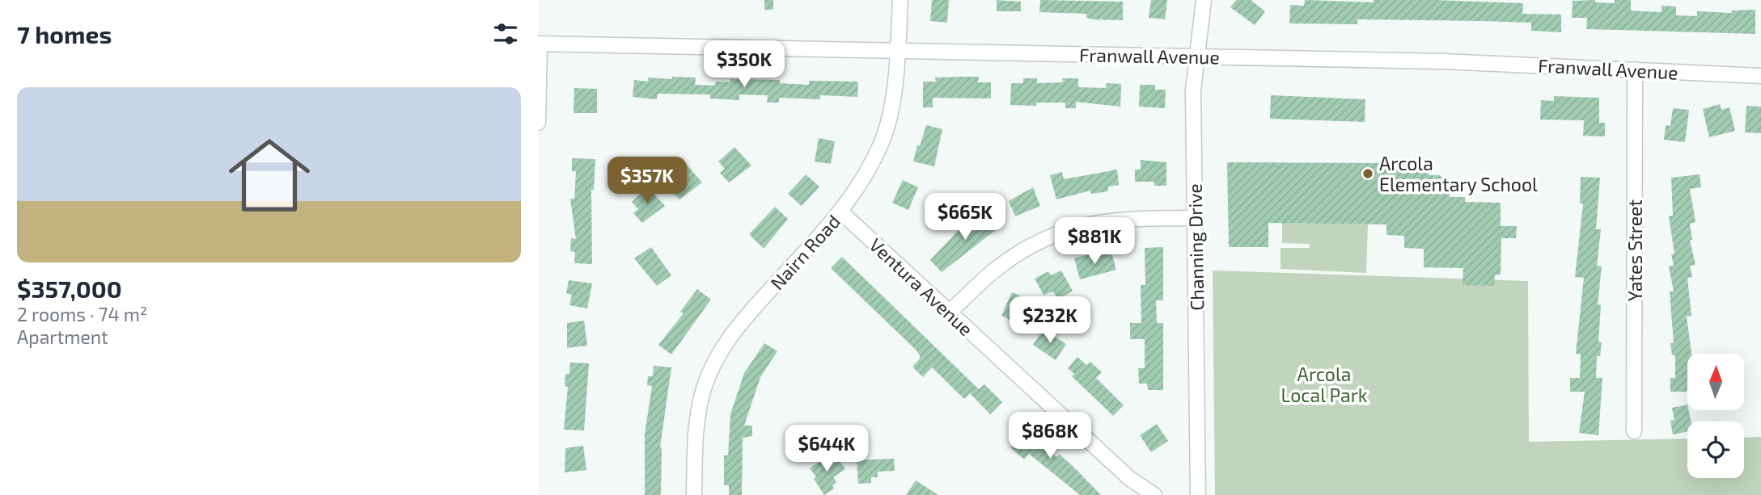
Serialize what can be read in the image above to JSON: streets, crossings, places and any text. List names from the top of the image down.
{
  "streets": {
    "street": [
      "Franwall Avenue",
      "Channing Drive",
      "Yates Street",
      "Nairn Road",
      "Ventura Avenue"
    ]
  },
  "crossings": [
    ["Franwall Avenue", "Channing Drive"],
    ["Franwall Avenue", "Yates Street"],
    ["Franwall Avenue", "Nairn Road"],
    ["Nairn Road", "Ventura Avenue"]
  ],
  "parks": ["Arcola Local Park"],
  "places": ["Arcola Elementary School"],
  "north": "top",
  "page": {
    "heading": "7 homes",
    "price": [
      "$350K",
      "$357K",
      "$665K",
      "$881K",
      "$232K",
      "$868K",
      "$644K"
    ],
    "list": [
      {
        "name": "$357,000",
        "note": "2 rooms · 74 m² · Apartment"
      }
    ]
  }
}
